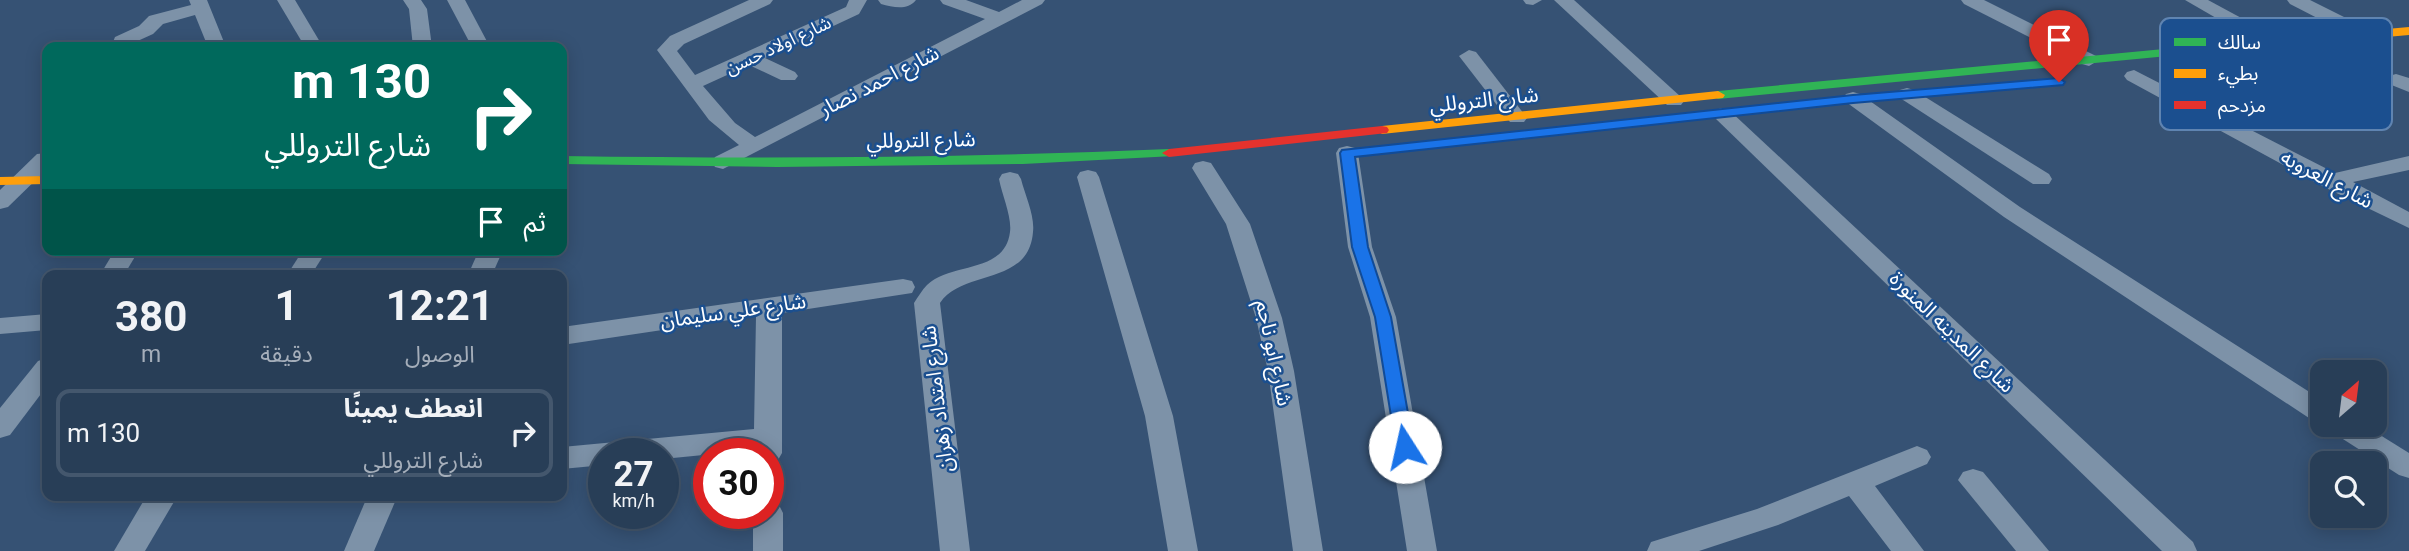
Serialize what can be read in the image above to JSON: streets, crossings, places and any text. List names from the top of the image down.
{
  "streets": {
    "street": [
      "شارع اولاد حسن",
      "شارع احمد نصار",
      "شارع التروللي",
      "شارع العروبه",
      "شارع علي سليمان",
      "شارع المدينه المنورة",
      "شارع ابو ناجم",
      "شارع امتداد زهران"
    ]
  },
  "crossings": [
    ["شارع احمد نصار", "شارع التروللي"]
  ],
  "legend": ["سالك", "بطيء", "مزدحم"],
  "north": "top right",
  "page": {
    "turn": ["130 m", "شارع التروللي"],
    "then": "ثم",
    "eta": [
      "12:21",
      "الوصول",
      "1",
      "دقيقة",
      "380",
      "m"
    ],
    "list": [
      {
        "name": "انعطف يمينًا",
        "note": "شارع التروللي",
        "value": "130 m"
      }
    ],
    "speed": "27 km/h",
    "limit": "30"
  }
}
